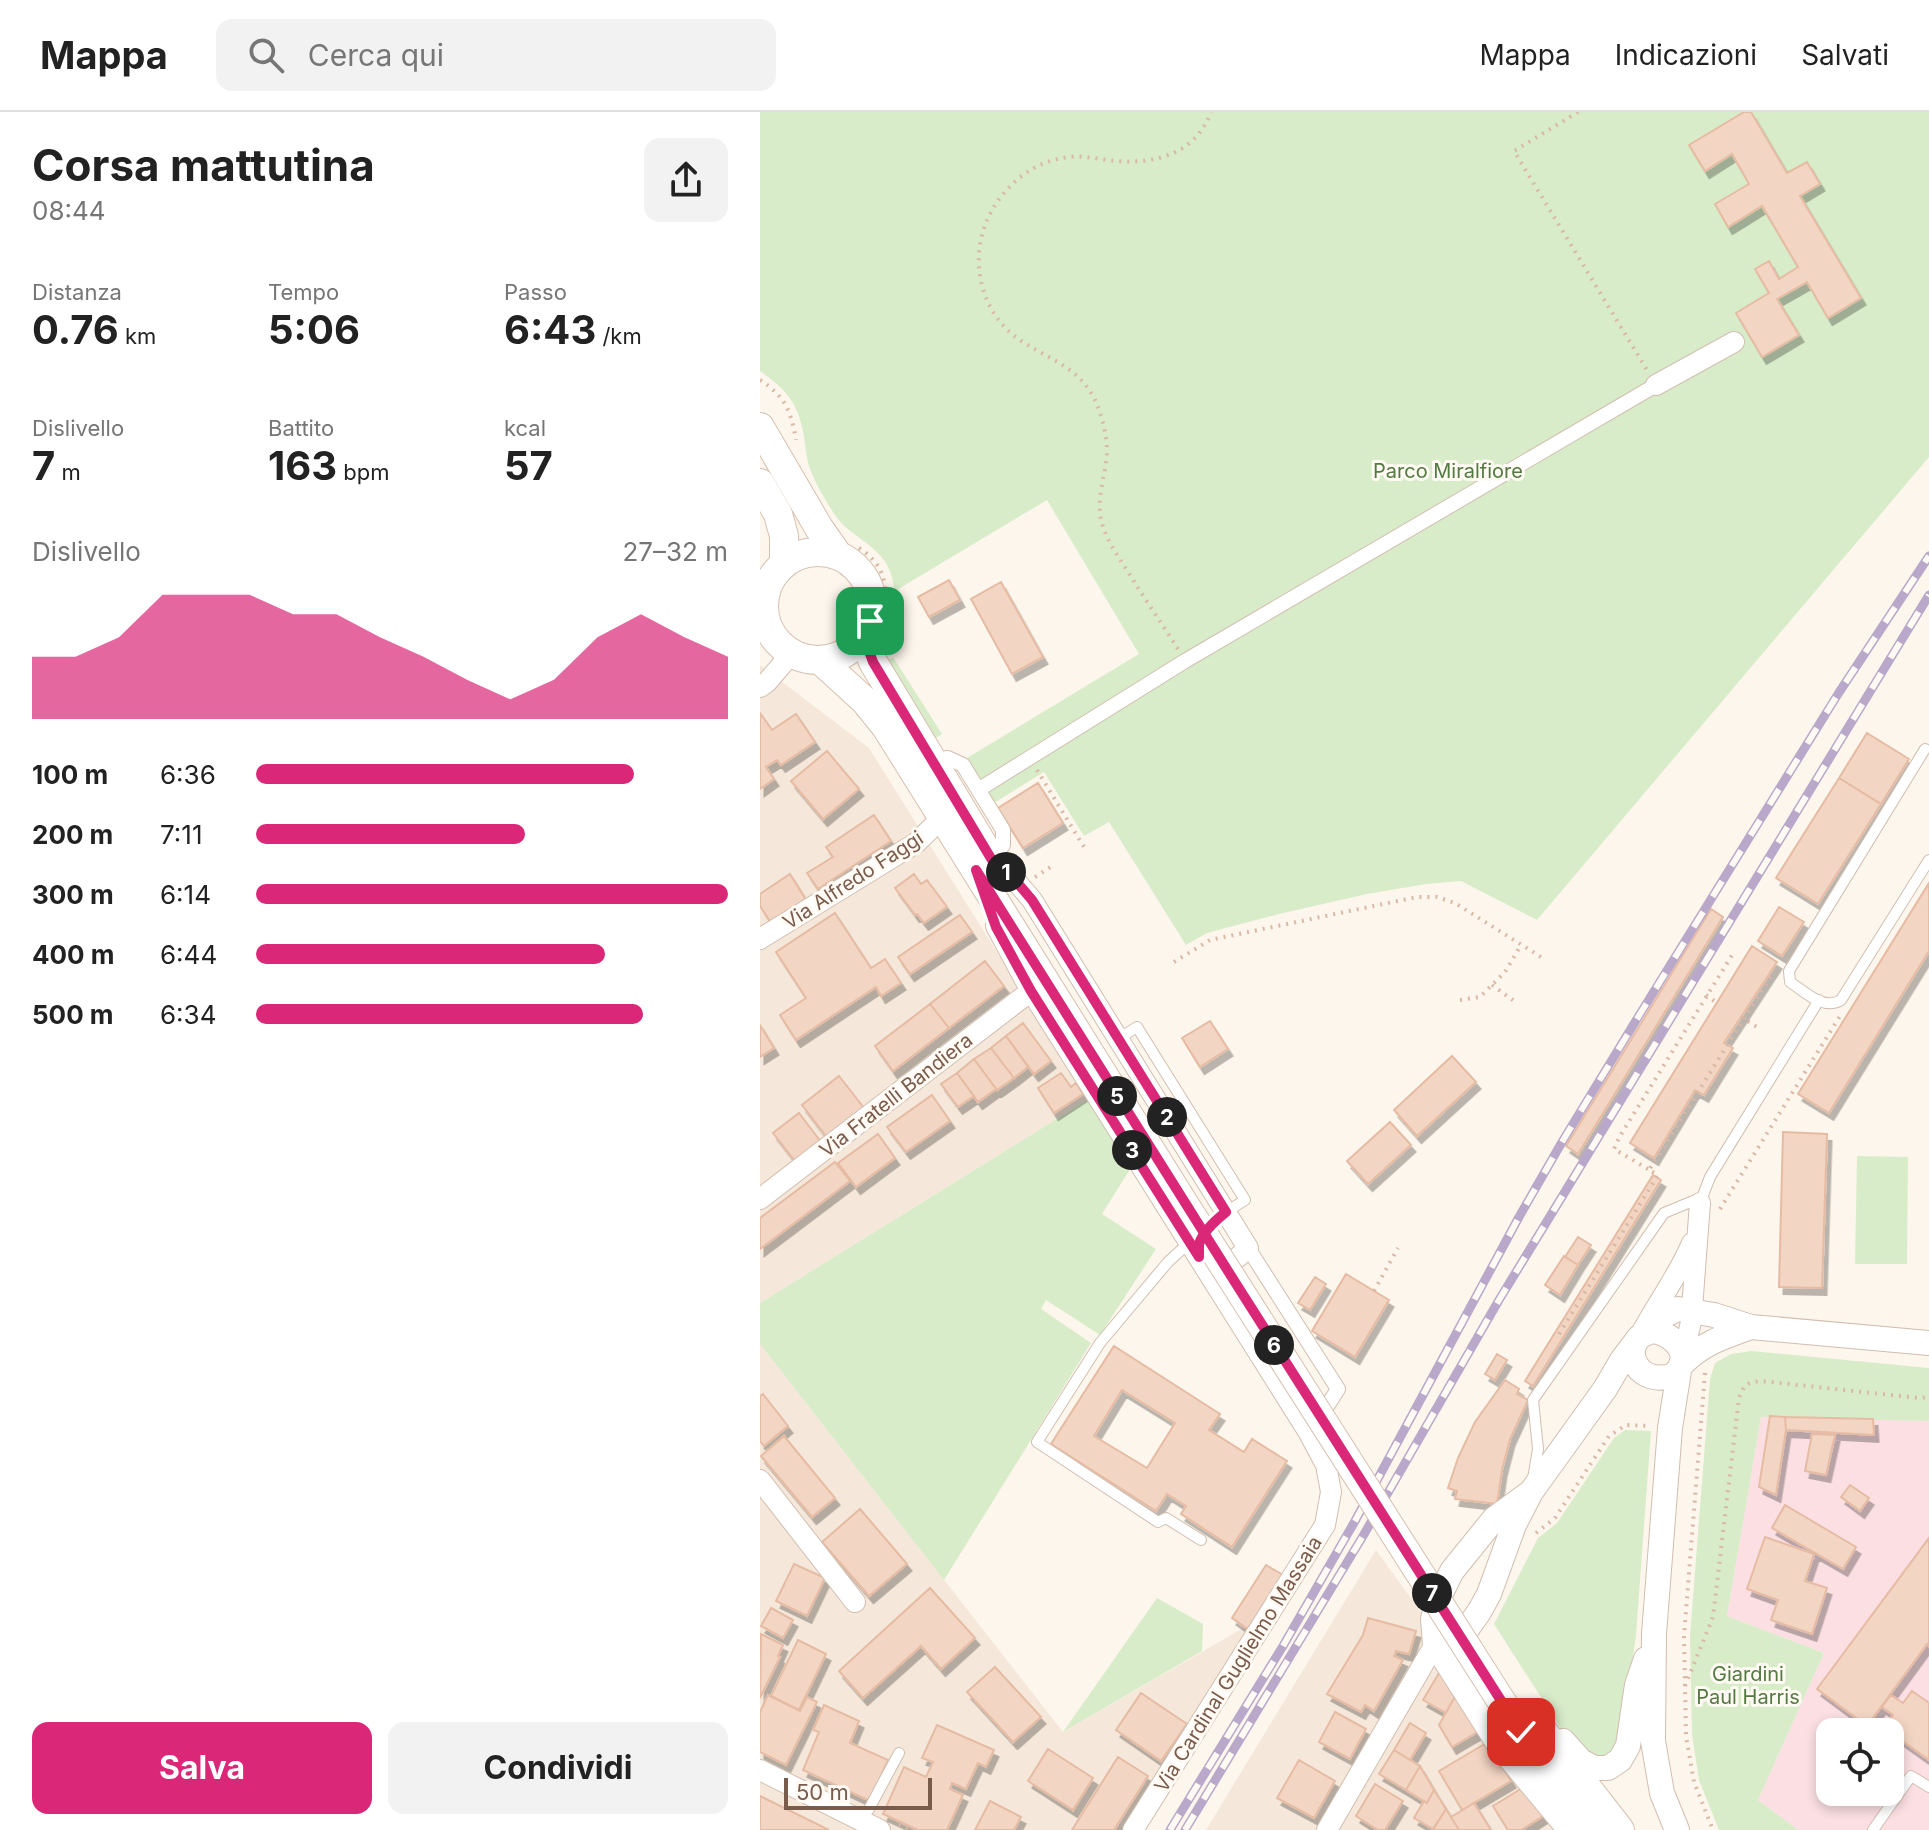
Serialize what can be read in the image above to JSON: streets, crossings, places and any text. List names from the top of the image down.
{
  "streets": {
    "street": ["Via Alfredo Faggi", "Via Fratelli Bandiera", "Via Cardinal Guglielmo Massaia"]
  },
  "crossings": [
    ["Via Fratelli Bandiera", "Via Cardinal Guglielmo Massaia"]
  ],
  "parks": ["Parco Miralfiore", "Giardini Paul Harris"],
  "scale_bar": "50 m",
  "page": {
    "header": "Mappa",
    "search": "Cerca qui",
    "nav": ["Mappa", "Indicazioni", "Salvati"],
    "heading": ["Corsa mattutina", "08:44"],
    "stats": [
      ["Distanza", "0.76 km"],
      ["Tempo", "5:06"],
      ["Passo", "6:43 /km"],
      ["Dislivello", "7 m"],
      ["Battito", "163 bpm"],
      ["kcal", "57"]
    ],
    "chart": ["Dislivello", "27–32 m"],
    "list": [
      {
        "name": "100 m",
        "note": "6:36"
      },
      {
        "name": "200 m",
        "note": "7:11"
      },
      {
        "name": "300 m",
        "note": "6:14"
      },
      {
        "name": "400 m",
        "note": "6:44"
      },
      {
        "name": "500 m",
        "note": "6:34"
      }
    ],
    "pins": [
      "1",
      "5",
      "2",
      "3",
      "6",
      "7"
    ],
    "buttons": ["Salva", "Condividi"],
    "scale": "50 m"
  }
}
